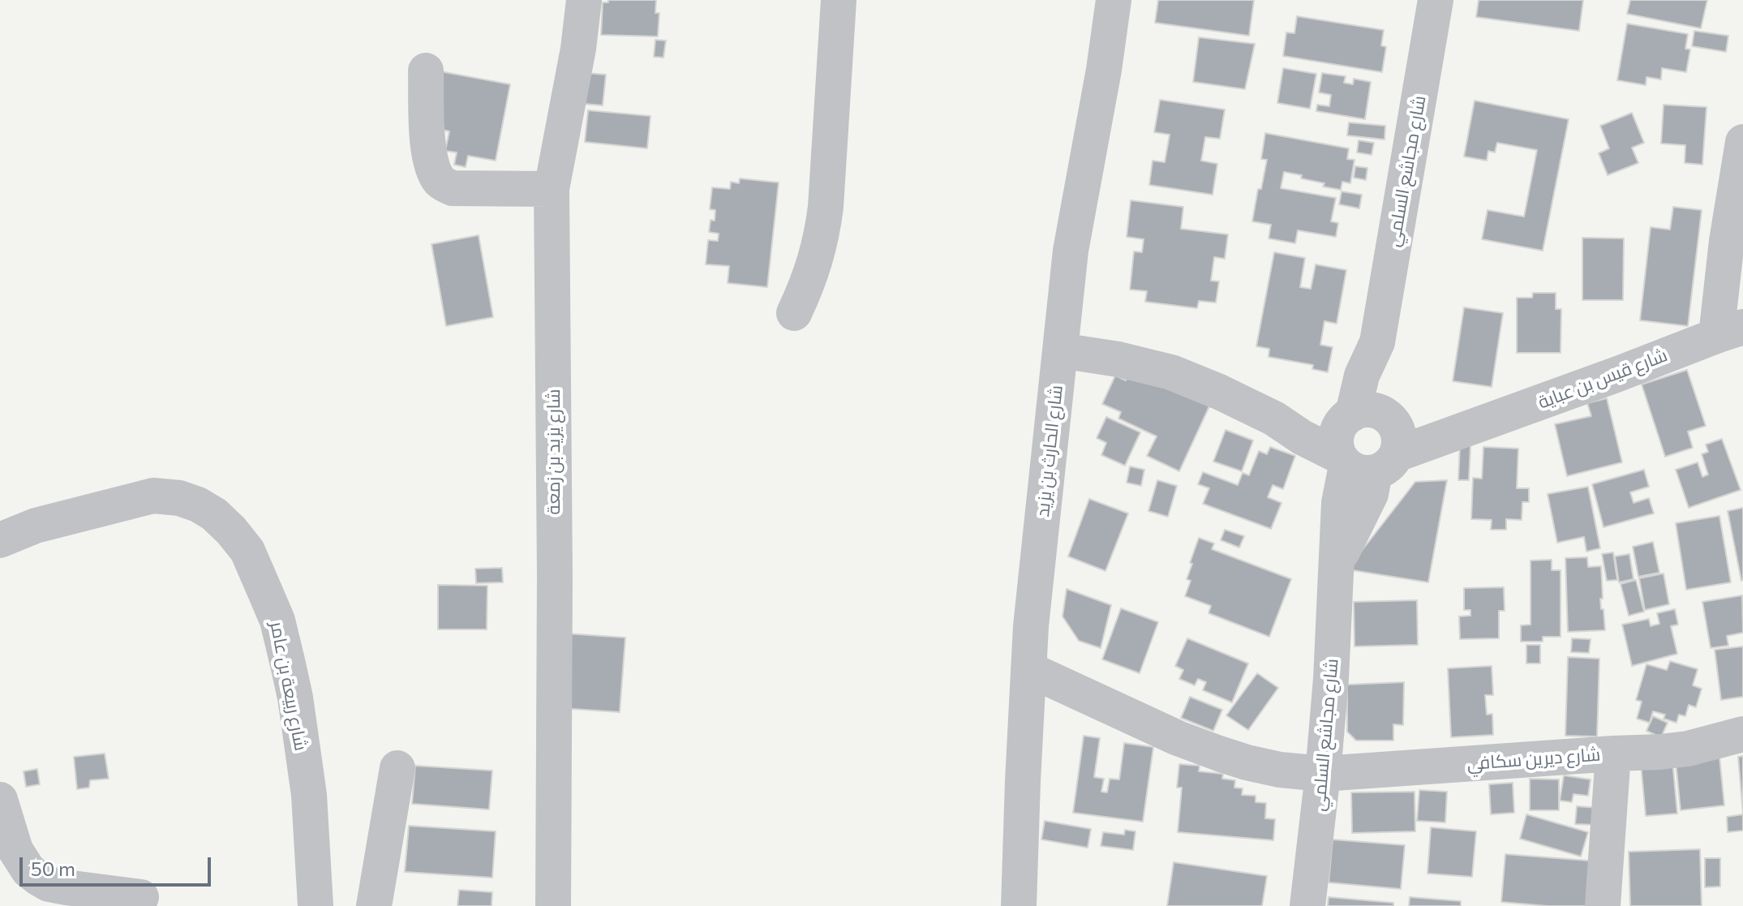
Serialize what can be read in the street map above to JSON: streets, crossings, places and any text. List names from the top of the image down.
{
  "streets": {
    "street": [
      "شارع مجاشع السلمي",
      "شارع قيس بن عباية",
      "شارع الحارث بن يزيد",
      "شارع يزيد بن زمعة",
      "شارع ربيعة بن عامر",
      "شارع ديرين سكافي"
    ]
  },
  "crossings": [
    ["شارع مجاشع السلمي", "شارع قيس بن عباية"],
    ["شارع مجاشع السلمي", "شارع ديرين سكافي"],
    ["شارع الحارث بن يزيد", "شارع ديرين سكافي"]
  ],
  "scale_bar": "50 m"
}
